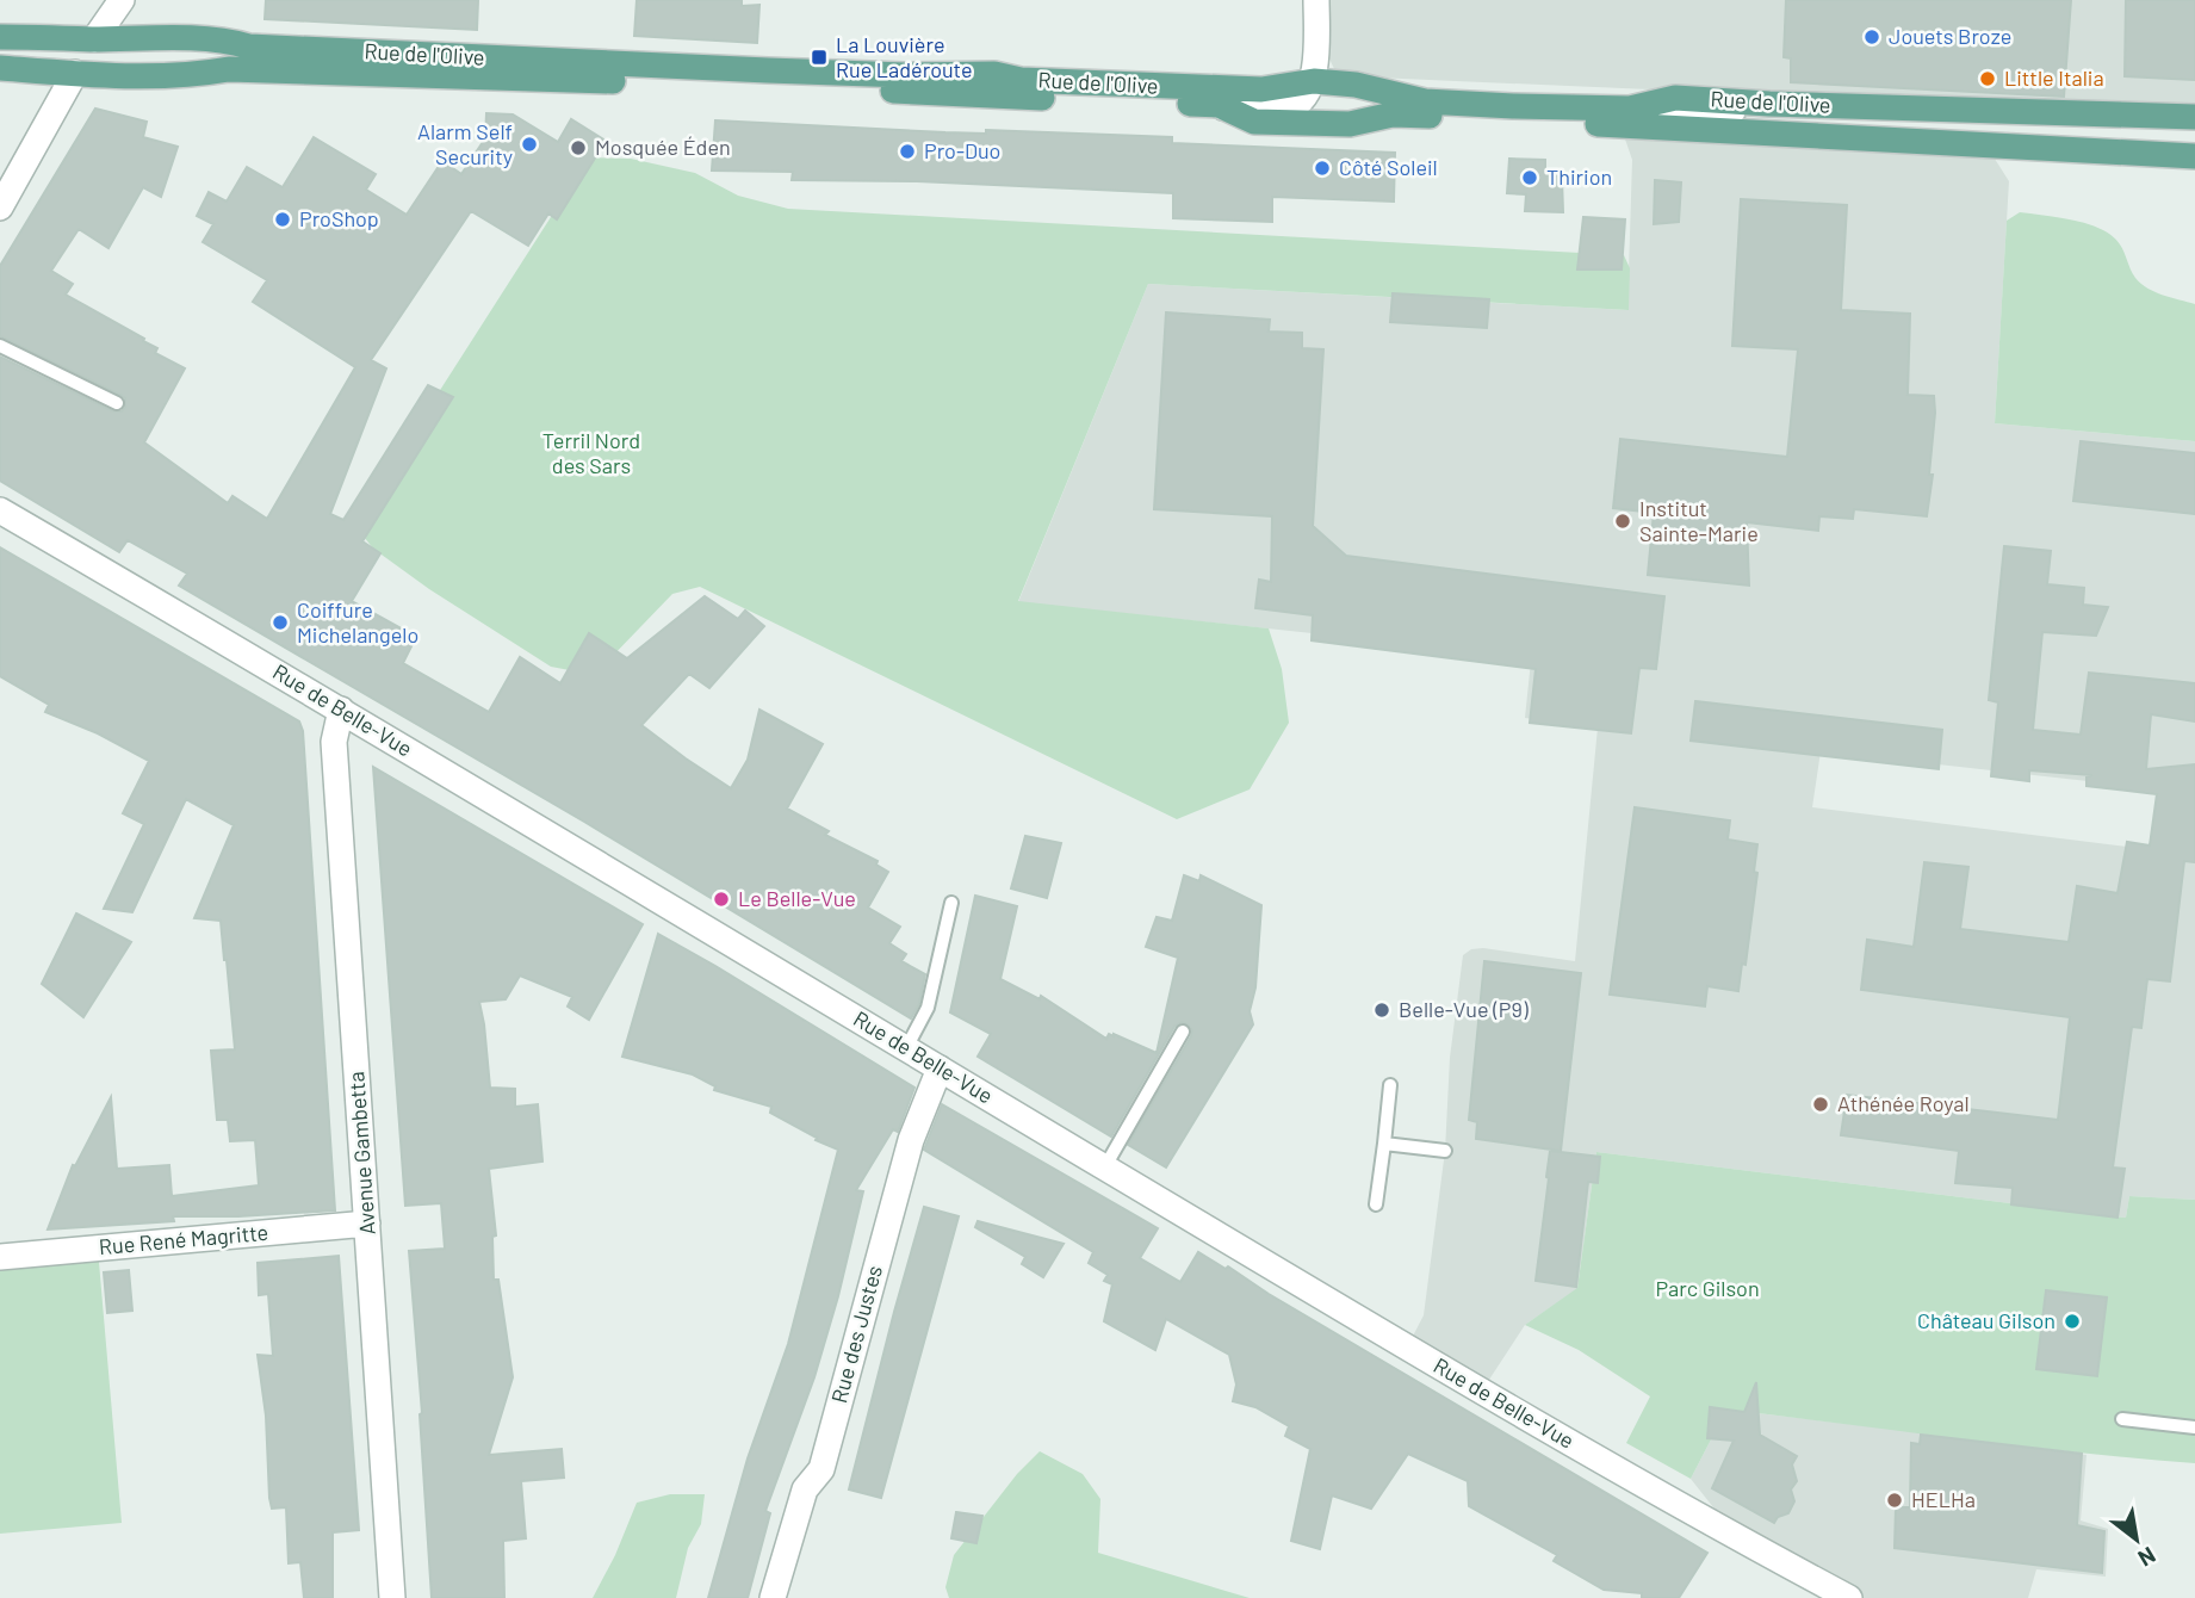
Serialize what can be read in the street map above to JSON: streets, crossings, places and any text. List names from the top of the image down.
{
  "streets": {
    "main road": ["Rue de l'Olive"],
    "street": [
      "Rue de Belle-Vue",
      "Avenue Gambetta",
      "Rue René Magritte",
      "Rue des Justes"
    ]
  },
  "crossings": [
    ["Rue de Belle-Vue", "Avenue Gambetta"],
    ["Rue de Belle-Vue", "Rue des Justes"],
    ["Avenue Gambetta", "Rue René Magritte"]
  ],
  "parks": ["Terril Nord des Sars", "Parc Gilson"],
  "places": {
    "other": [
      "Jouets Broze",
      "Little Italia",
      "Alarm Self Security",
      "Mosquée Éden",
      "Pro-Duo",
      "Côté Soleil",
      "Thirion",
      "ProShop",
      "Institut Sainte-Marie",
      "Coiffure Michelangelo",
      "Le Belle-Vue",
      "Belle-Vue (P9)",
      "Athénée Royal",
      "Château Gilson",
      "HELHa"
    ],
    "transit": ["La Louvière Rue Ladéroute"]
  },
  "north": "bottom right"
}
